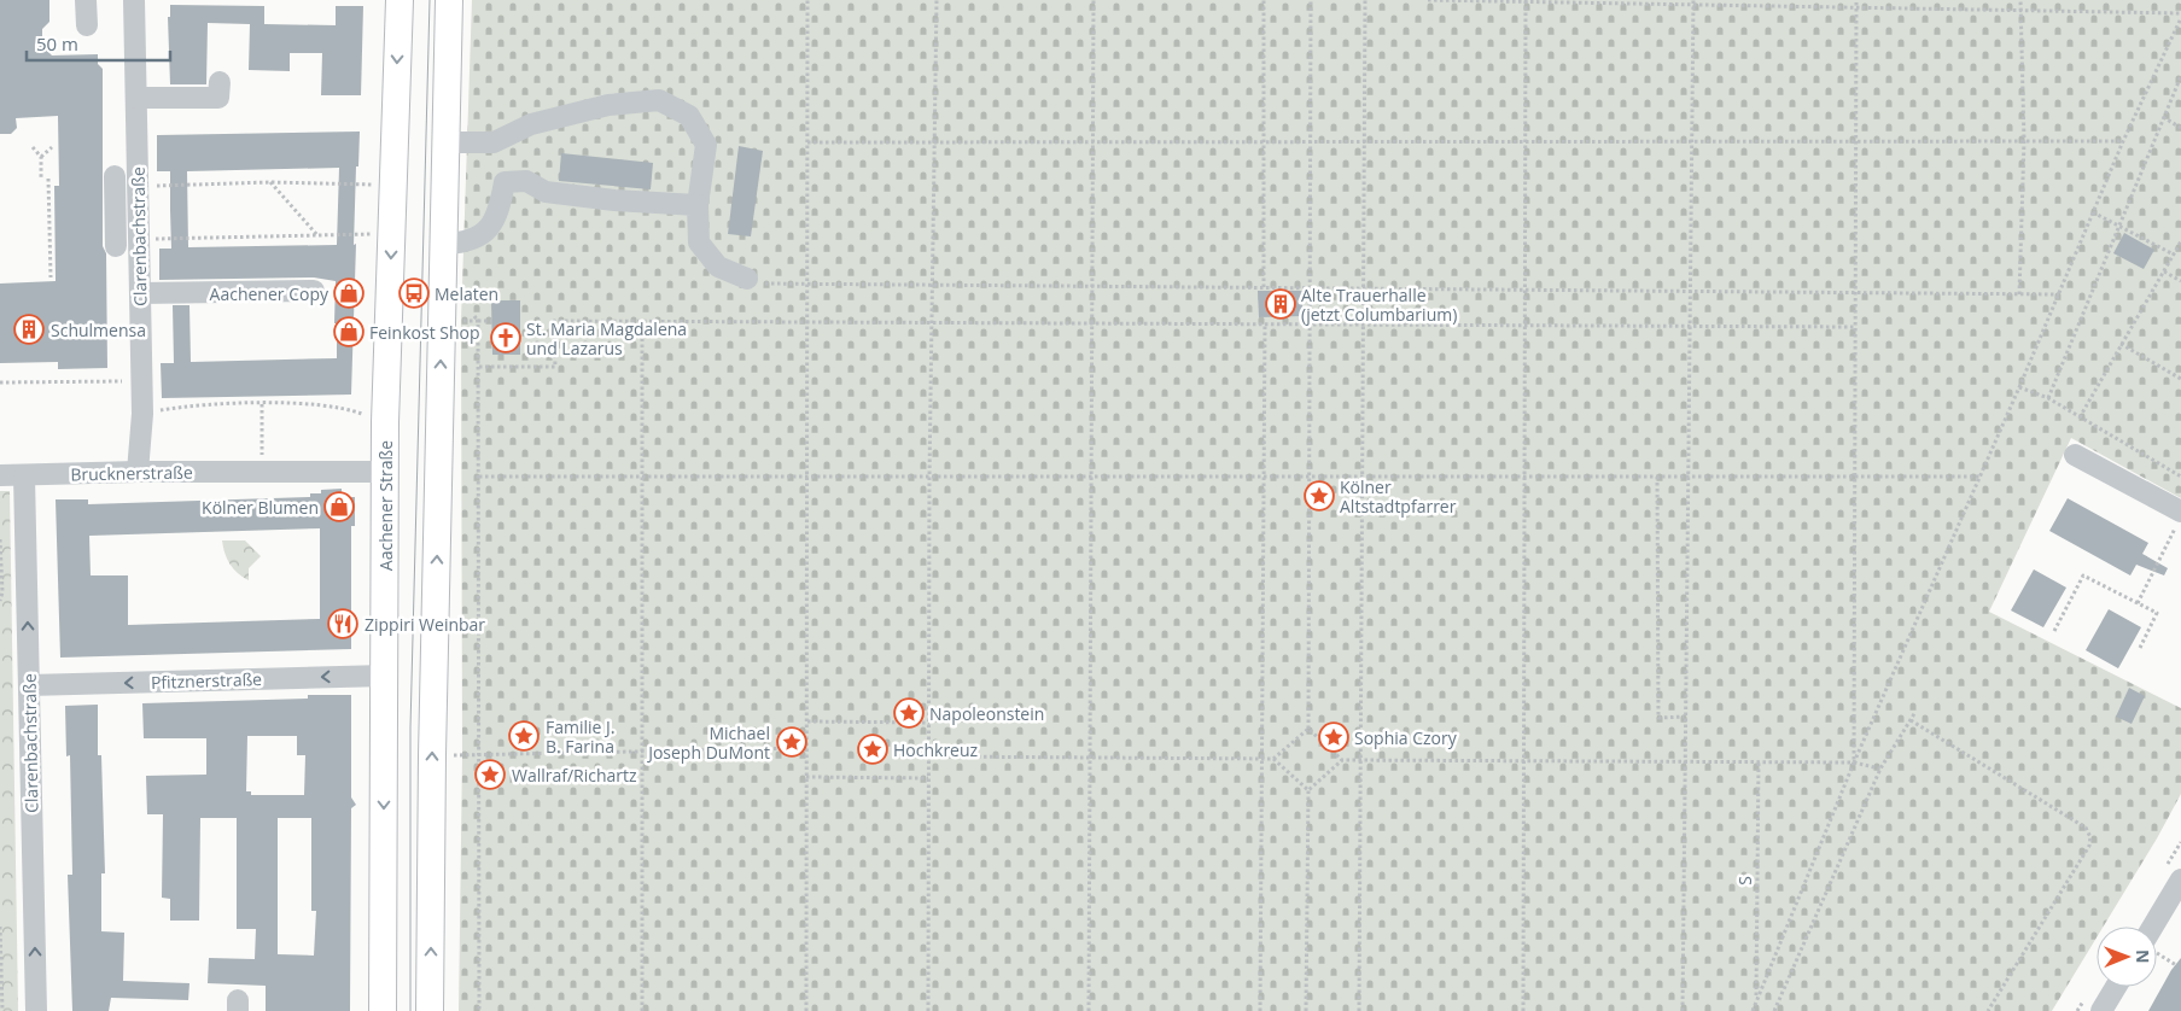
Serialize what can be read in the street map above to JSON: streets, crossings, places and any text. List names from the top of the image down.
{
  "streets": {
    "main road": ["Aachener Straße"],
    "street": ["Clarenbachstraße", "Brucknerstraße", "Pfitznerstraße"],
    "path": ["S"]
  },
  "crossings": [
    ["Clarenbachstraße", "Brucknerstraße"],
    ["Clarenbachstraße", "Pfitznerstraße"],
    ["Brucknerstraße", "Aachener Straße"],
    ["Aachener Straße", "Pfitznerstraße"]
  ],
  "one_way": ["Clarenbachstraße", "Pfitznerstraße"],
  "places": {
    "shop": ["Aachener Copy", "Feinkost Shop", "Kölner Blumen"],
    "bus stop": ["Melaten"],
    "building": ["Alte Trauerhalle (jetzt Columbarium)", "Schulmensa"],
    "church": ["St. Maria Magdalena und Lazarus"],
    "place": [
      "Kölner Altstadtpfarrer",
      "Napoleonstein",
      "Familie J. B. Farina",
      "Sophia Czory",
      "Michael Joseph DuMont",
      "Hochkreuz",
      "Wallraf/Richartz"
    ],
    "restaurant": ["Zippiri Weinbar"]
  },
  "scale_bar": "50 m",
  "north": "right"
}
